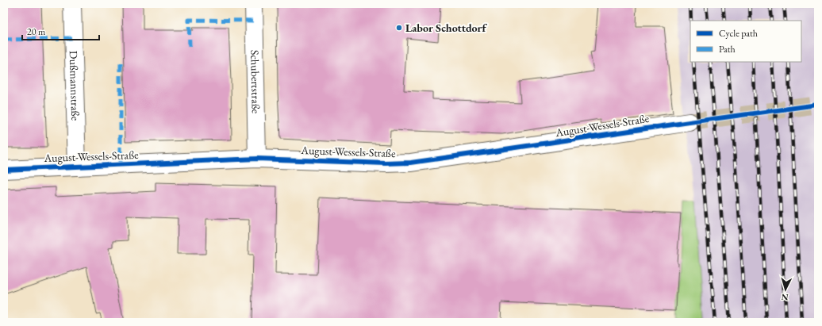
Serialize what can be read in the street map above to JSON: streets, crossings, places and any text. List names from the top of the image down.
{
  "streets": {
    "street": ["Schubertstraße", "Dußmannstraße", "August-Wessels-Straße"]
  },
  "crossings": [
    ["Schubertstraße", "August-Wessels-Straße"],
    ["Dußmannstraße", "August-Wessels-Straße"]
  ],
  "places": ["Labor Schottdorf"],
  "legend": ["Cycle path", "Path"],
  "scale_bar": "20 m",
  "north": "bottom"
}
